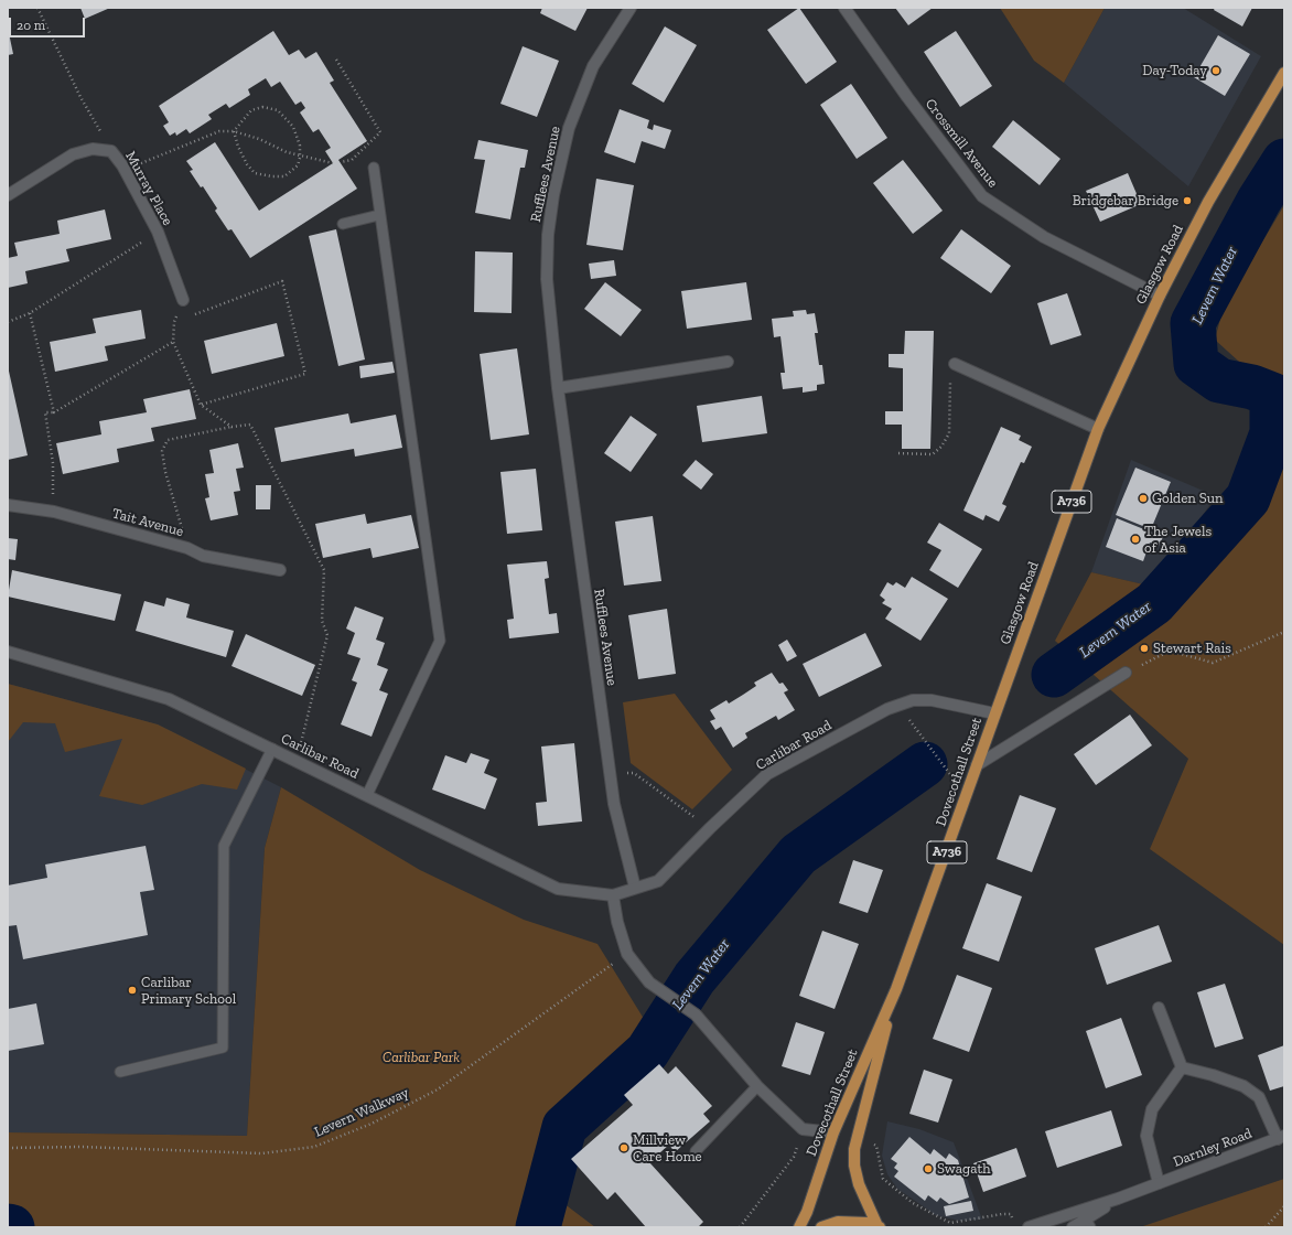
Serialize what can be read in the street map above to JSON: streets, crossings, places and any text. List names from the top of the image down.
{
  "streets": {
    "main road": ["Glasgow Road", "A736", "Dovecothall Street"],
    "street": [
      "Crossmill Avenue",
      "Rufflees Avenue",
      "Murray Place",
      "Tait Avenue",
      "Carlibar Road",
      "Darnley Road"
    ],
    "path": ["Levern Walkway"]
  },
  "crossings": [
    ["Crossmill Avenue", "Glasgow Road"],
    ["Rufflees Avenue", "Carlibar Road"],
    ["Glasgow Road", "Carlibar Road"],
    ["Glasgow Road", "Dovecothall Street"],
    ["Carlibar Road", "Dovecothall Street"]
  ],
  "water": ["Levern Water"],
  "parks": ["Carlibar Park"],
  "places": [
    "Day-Today",
    "Bridgebar Bridge",
    "Golden Sun",
    "The Jewels of Asia",
    "Stewart Rais",
    "Carlibar Primary School",
    "Millview Care Home",
    "Swagath"
  ],
  "scale_bar": "20 m"
}
